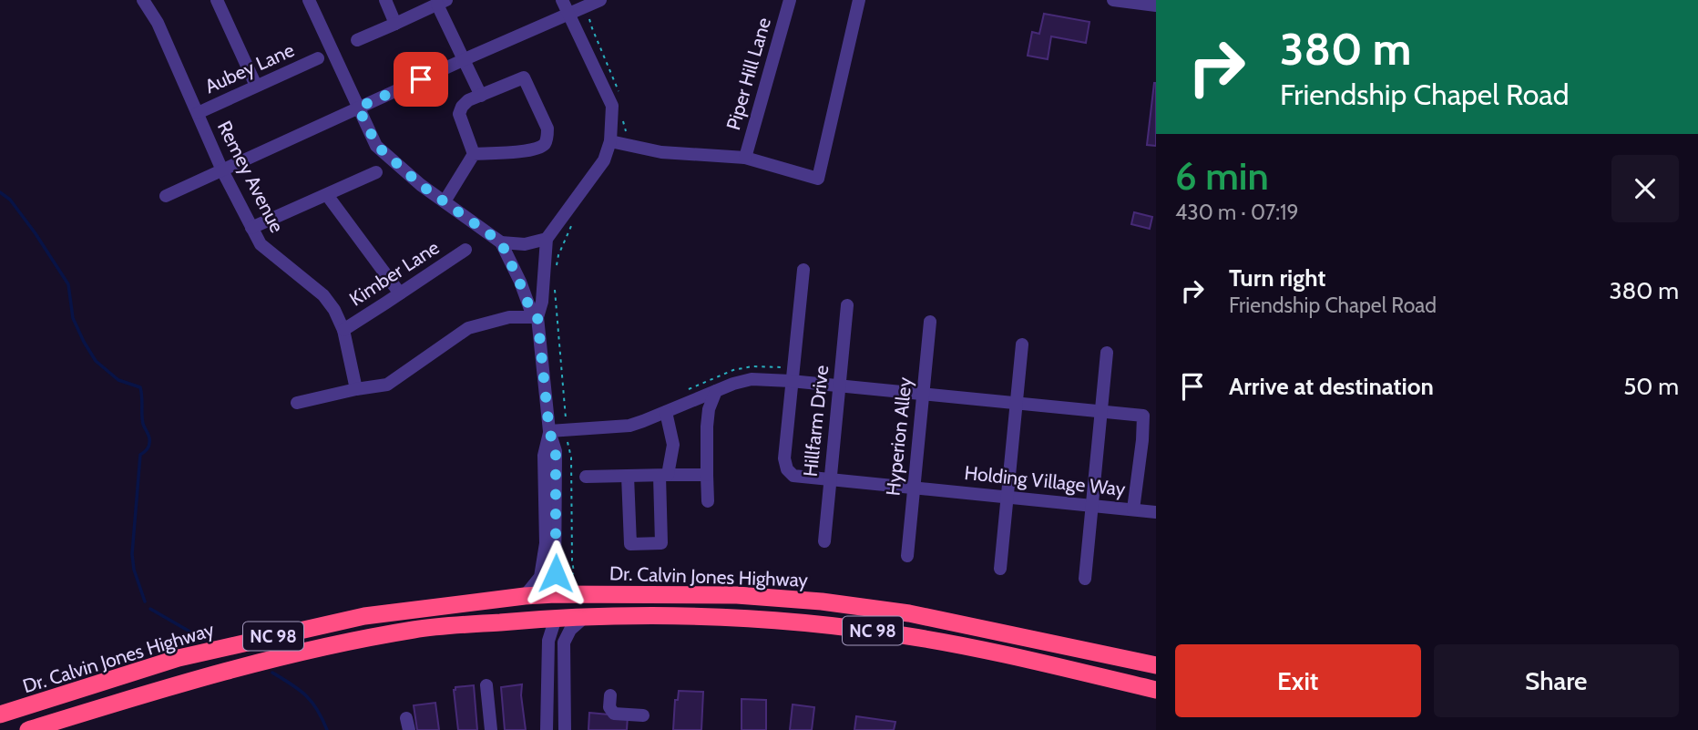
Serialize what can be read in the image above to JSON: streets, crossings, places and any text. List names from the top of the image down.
{
  "streets": {
    "highway": ["Dr. Calvin Jones Highway", "NC 98"],
    "street": [
      "Aubey Lane",
      "Piper Hill Lane",
      "Remey Avenue",
      "Kimber Lane",
      "Hillfarm Drive",
      "Hyperion Alley",
      "Holding Village Way"
    ]
  },
  "crossings": [
    ["Aubey Lane", "Remey Avenue"],
    ["Remey Avenue", "Kimber Lane"],
    ["Hillfarm Drive", "Holding Village Way"],
    ["Hyperion Alley", "Holding Village Way"]
  ],
  "page": {
    "turn": ["380 m", "Friendship Chapel Road"],
    "heading": ["6 min", "430 m · 07:19"],
    "list": [
      {
        "name": "Turn right",
        "note": "Friendship Chapel Road",
        "value": "380 m"
      },
      {
        "name": "Arrive at destination",
        "value": "50 m"
      }
    ],
    "buttons": ["Exit", "Share"]
  }
}
